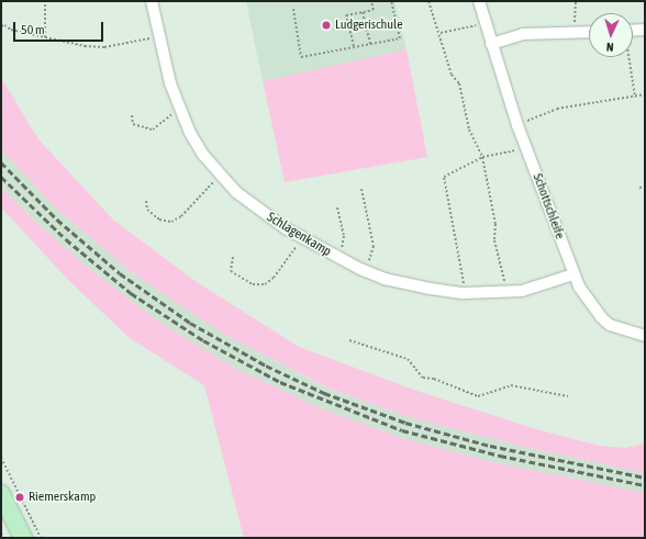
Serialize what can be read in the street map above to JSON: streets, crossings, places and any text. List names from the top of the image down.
{
  "streets": {
    "street": ["Schottschleife", "Schlagenkamp"]
  },
  "crossings": [
    ["Schottschleife", "Schlagenkamp"]
  ],
  "places": ["Ludgerischule", "Riemerskamp"],
  "scale_bar": "50 m",
  "north": "bottom"
}
